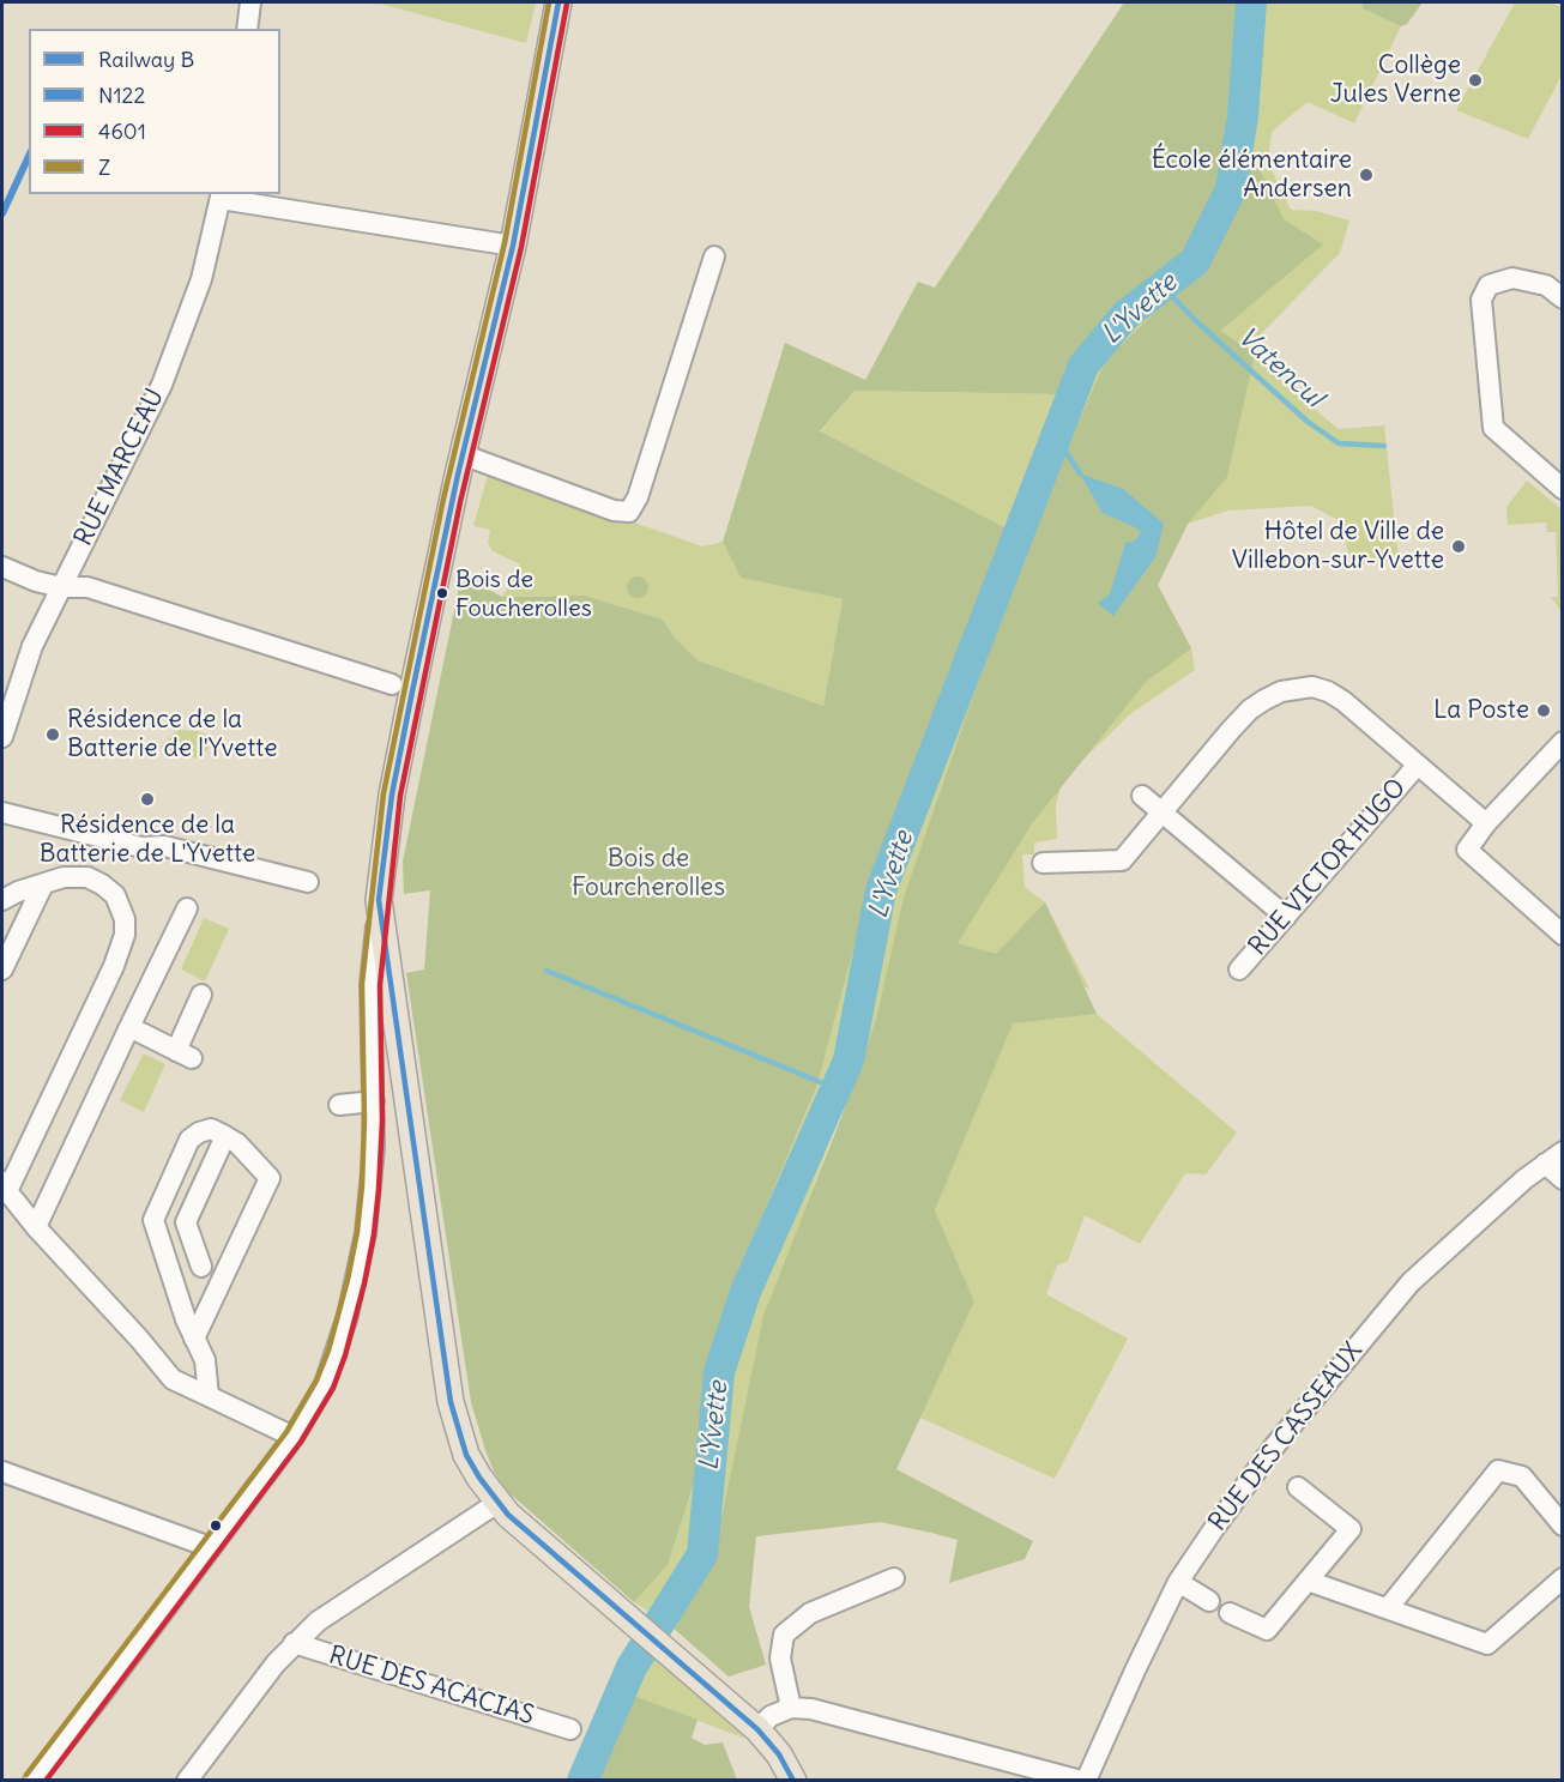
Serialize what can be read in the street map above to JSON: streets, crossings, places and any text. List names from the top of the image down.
{
  "streets": {
    "street": [
      "RUE MARCEAU",
      "RUE VICTOR HUGO",
      "RUE DES CASSEAUX",
      "RUE DES ACACIAS"
    ]
  },
  "water": ["L'Yvette", "Vatencul"],
  "parks": ["Bois de Fourcherolles"],
  "places": [
    "Collège Jules Verne",
    "École élémentaire Andersen",
    "Hôtel de Ville de Villebon-sur-Yvette",
    "Bois de Foucherolles",
    "La Poste",
    "Résidence de la Batterie de l'Yvette",
    "Résidence de la Batterie de L'Yvette"
  ],
  "lines": [
    "transit line N122",
    "transit line Z",
    "transit line 4601",
    "rail line B"
  ],
  "legend": [
    "Railway B",
    "N122",
    "4601",
    "Z"
  ]
}
